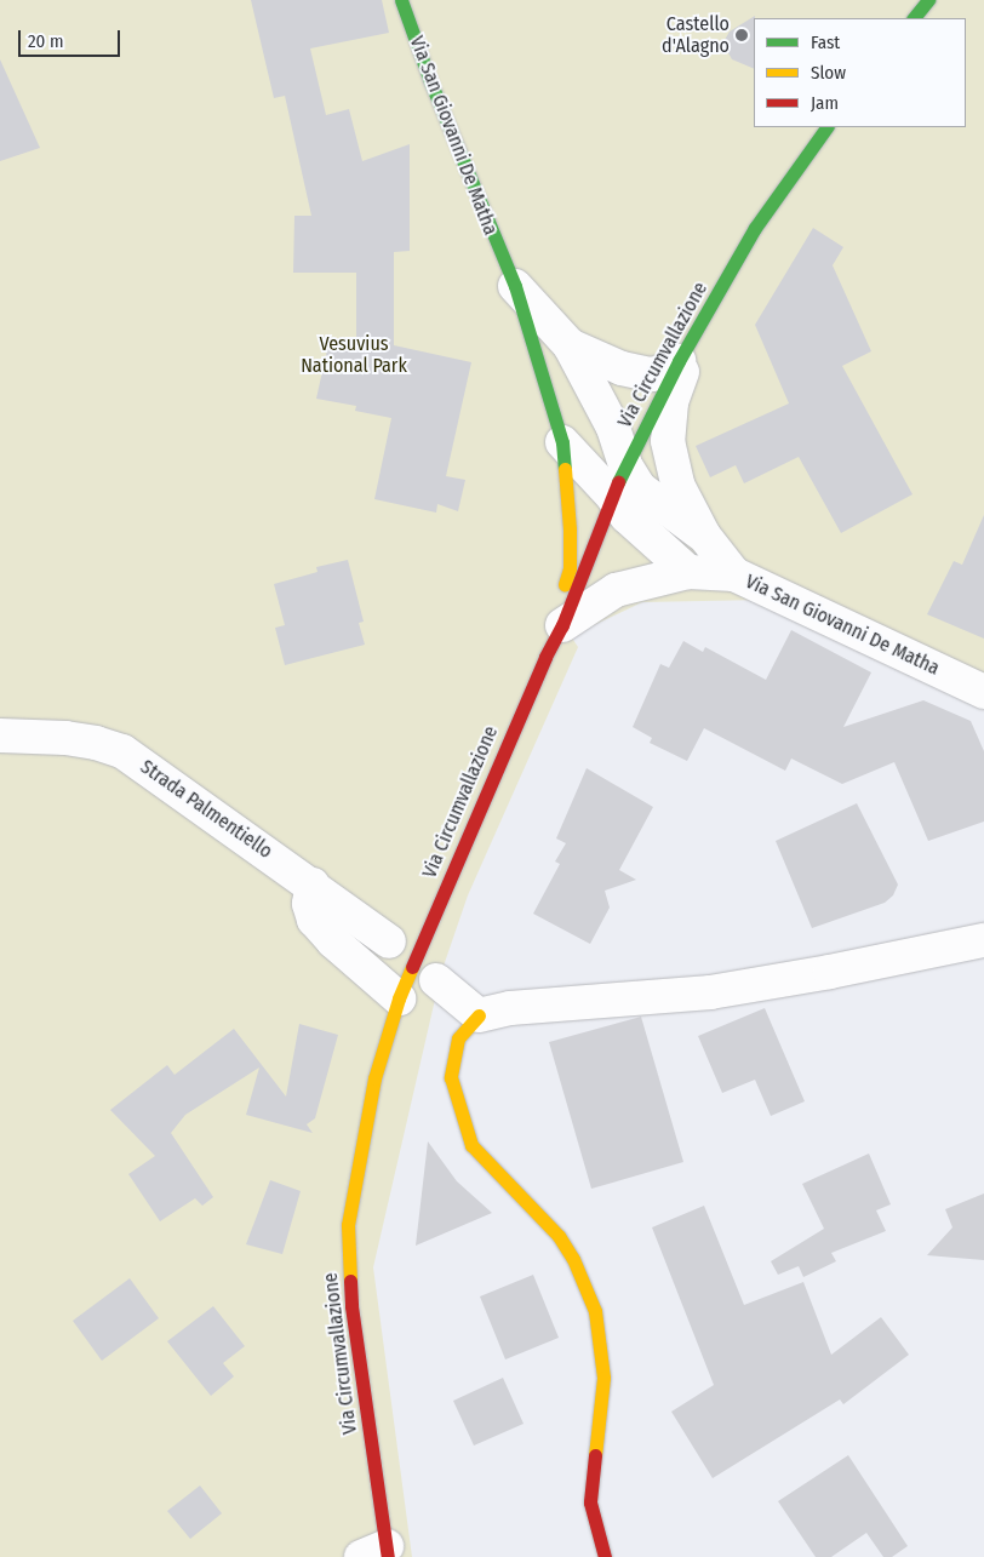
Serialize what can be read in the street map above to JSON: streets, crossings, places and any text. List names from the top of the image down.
{
  "streets": {
    "main road": ["Via San Giovanni De Matha", "Via Circumvallazione"],
    "street": ["Strada Palmentiello"]
  },
  "crossings": [
    ["Via San Giovanni De Matha", "Via Circumvallazione"]
  ],
  "parks": ["Vesuvius National Park"],
  "places": ["Castello d'Alagno"],
  "legend": ["Fast", "Slow", "Jam"],
  "scale_bar": "20 m"
}
